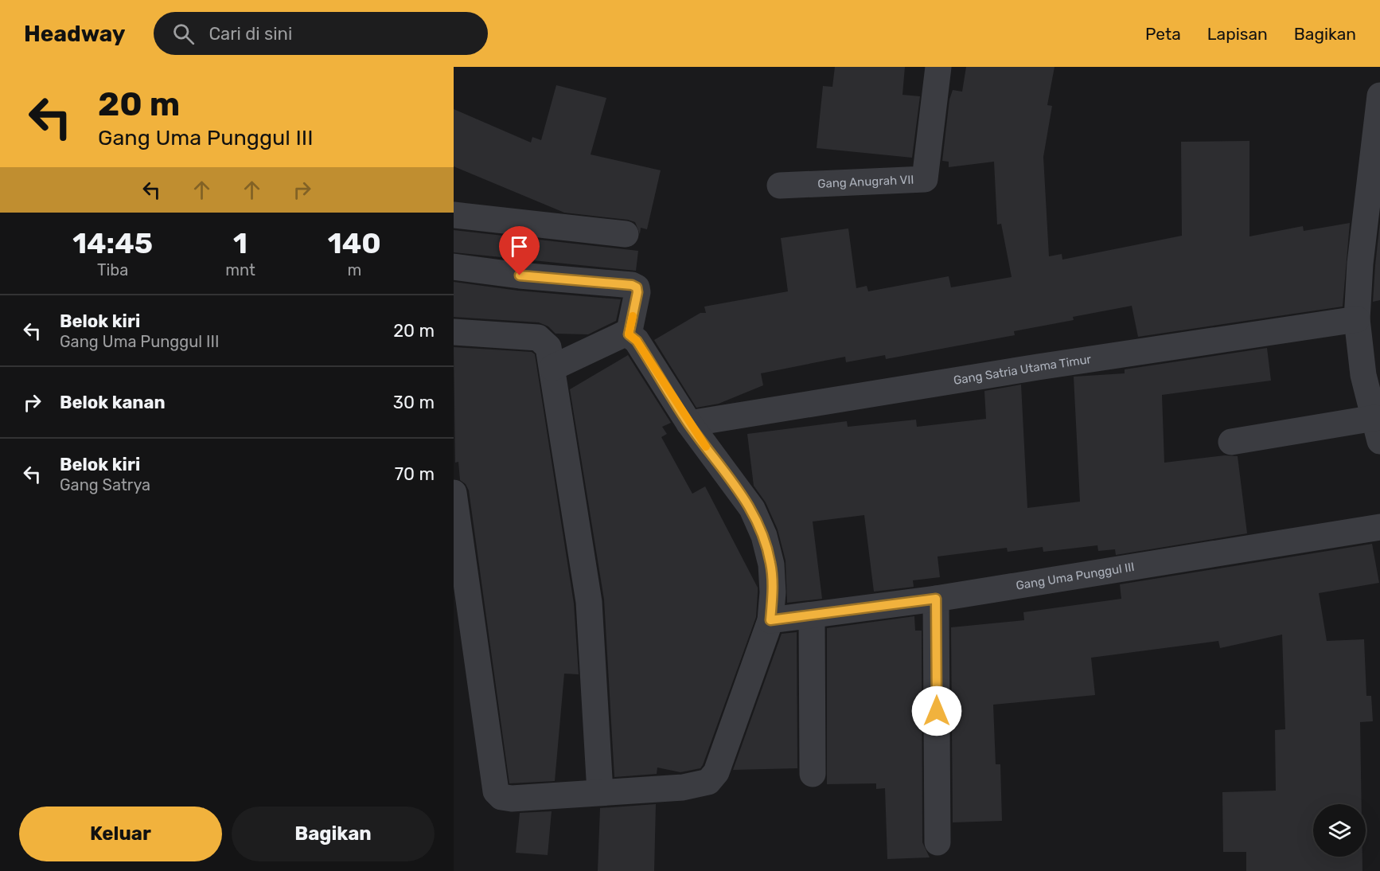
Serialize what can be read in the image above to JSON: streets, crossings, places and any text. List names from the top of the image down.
{
  "streets": {
    "street": ["Gang Anugrah VII", "Gang Satria Utama Timur", "Gang Uma Punggul III"]
  },
  "page": {
    "header": "Headway",
    "search": "Cari di sini",
    "nav": ["Peta", "Lapisan", "Bagikan"],
    "turn": ["20 m", "Gang Uma Punggul III"],
    "eta": [
      "14:45",
      "Tiba",
      "1",
      "mnt",
      "140",
      "m"
    ],
    "list": [
      {
        "name": "Belok kiri",
        "note": "Gang Uma Punggul III",
        "value": "20 m"
      },
      {
        "name": "Belok kanan",
        "value": "30 m"
      },
      {
        "name": "Belok kiri",
        "note": "Gang Satrya",
        "value": "70 m"
      }
    ],
    "buttons": ["Keluar", "Bagikan"]
  }
}
